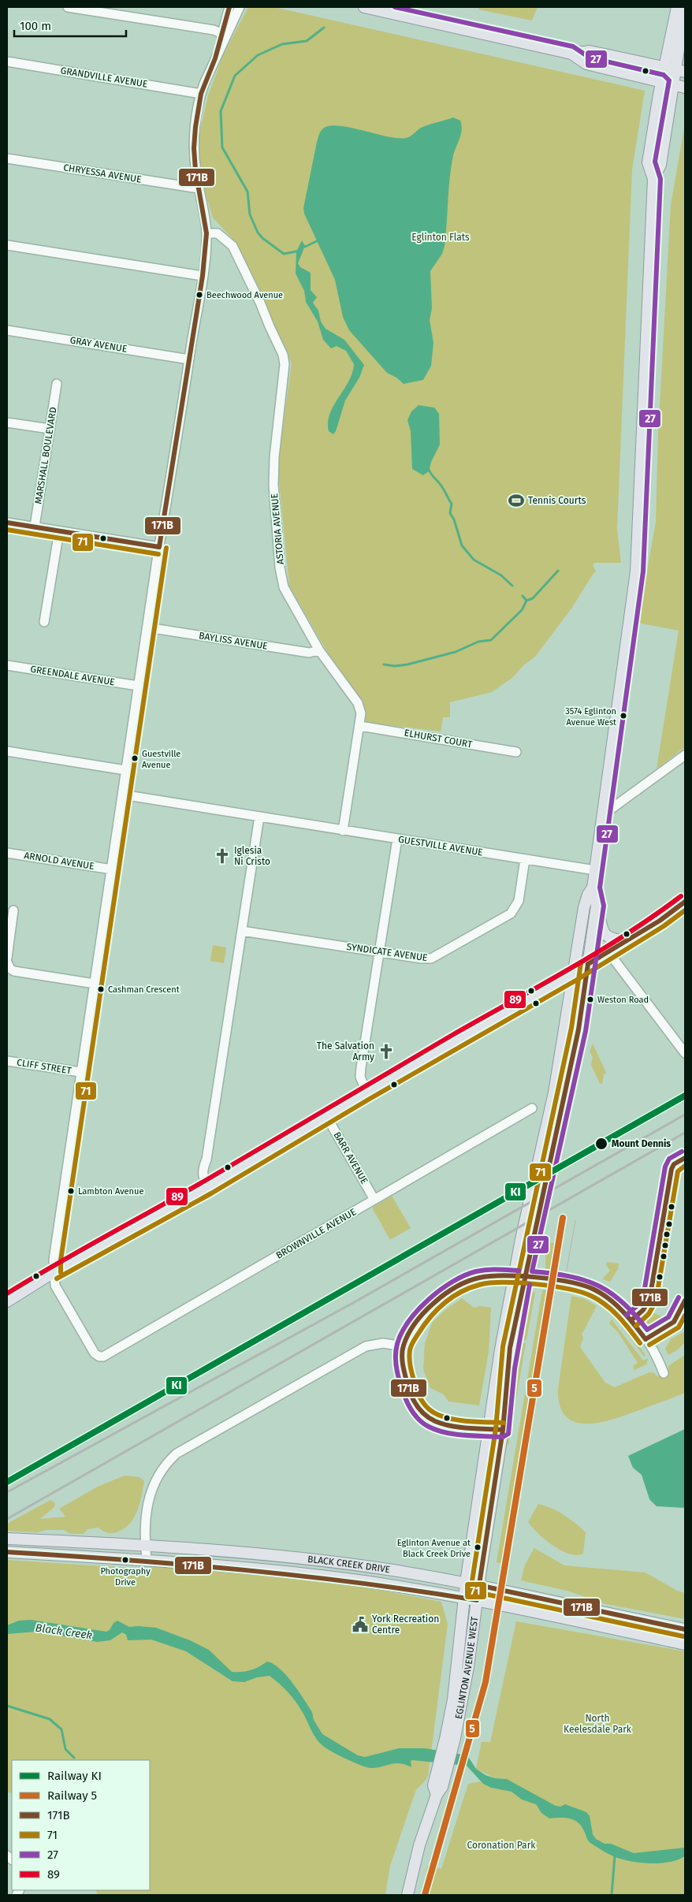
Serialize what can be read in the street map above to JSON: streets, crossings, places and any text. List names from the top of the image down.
{
  "streets": {
    "main road": ["BLACK CREEK DRIVE", "EGLINTON AVENUE WEST"],
    "street": [
      "GRANDVILLE AVENUE",
      "CHRYESSA AVENUE",
      "GRAY AVENUE",
      "MARSHALL BOULEVARD",
      "ASTORIA AVENUE",
      "BAYLISS AVENUE",
      "GREENDALE AVENUE",
      "ELHURST COURT",
      "GUESTVILLE AVENUE",
      "ARNOLD AVENUE",
      "SYNDICATE AVENUE",
      "CLIFF STREET",
      "BARR AVENUE",
      "BROWNVILLE AVENUE"
    ]
  },
  "crossings": [
    ["ASTORIA AVENUE", "BAYLISS AVENUE"],
    ["ASTORIA AVENUE", "ELHURST COURT"],
    ["ASTORIA AVENUE", "GUESTVILLE AVENUE"],
    ["GUESTVILLE AVENUE", "SYNDICATE AVENUE"],
    ["GUESTVILLE AVENUE", "EGLINTON AVENUE WEST"],
    ["BARR AVENUE", "BROWNVILLE AVENUE"],
    ["BLACK CREEK DRIVE", "EGLINTON AVENUE WEST"]
  ],
  "water": ["Black Creek"],
  "parks": ["Eglinton Flats", "North Keelesdale Park", "Coronation Park"],
  "places": {
    "other": [
      "Beechwood Avenue",
      "3574 Eglinton Avenue West",
      "Guestville Avenue",
      "Cashman Crescent",
      "Weston Road",
      "Mount Dennis",
      "Lambton Avenue",
      "Eglinton Avenue at Black Creek Drive",
      "Photography Drive"
    ],
    "sports": ["Tennis Courts"],
    "church": ["Iglesia Ni Cristo", "The Salvation Army"],
    "public building": ["York Recreation Centre"]
  },
  "lines": [
    "transit line 171B",
    "transit line 27",
    "transit line 71",
    "transit line 89",
    "rail line KI",
    "rail line 5"
  ],
  "legend": [
    "Railway KI",
    "Railway 5",
    "171B",
    "71",
    "27",
    "89"
  ],
  "scale_bar": "100 m"
}
